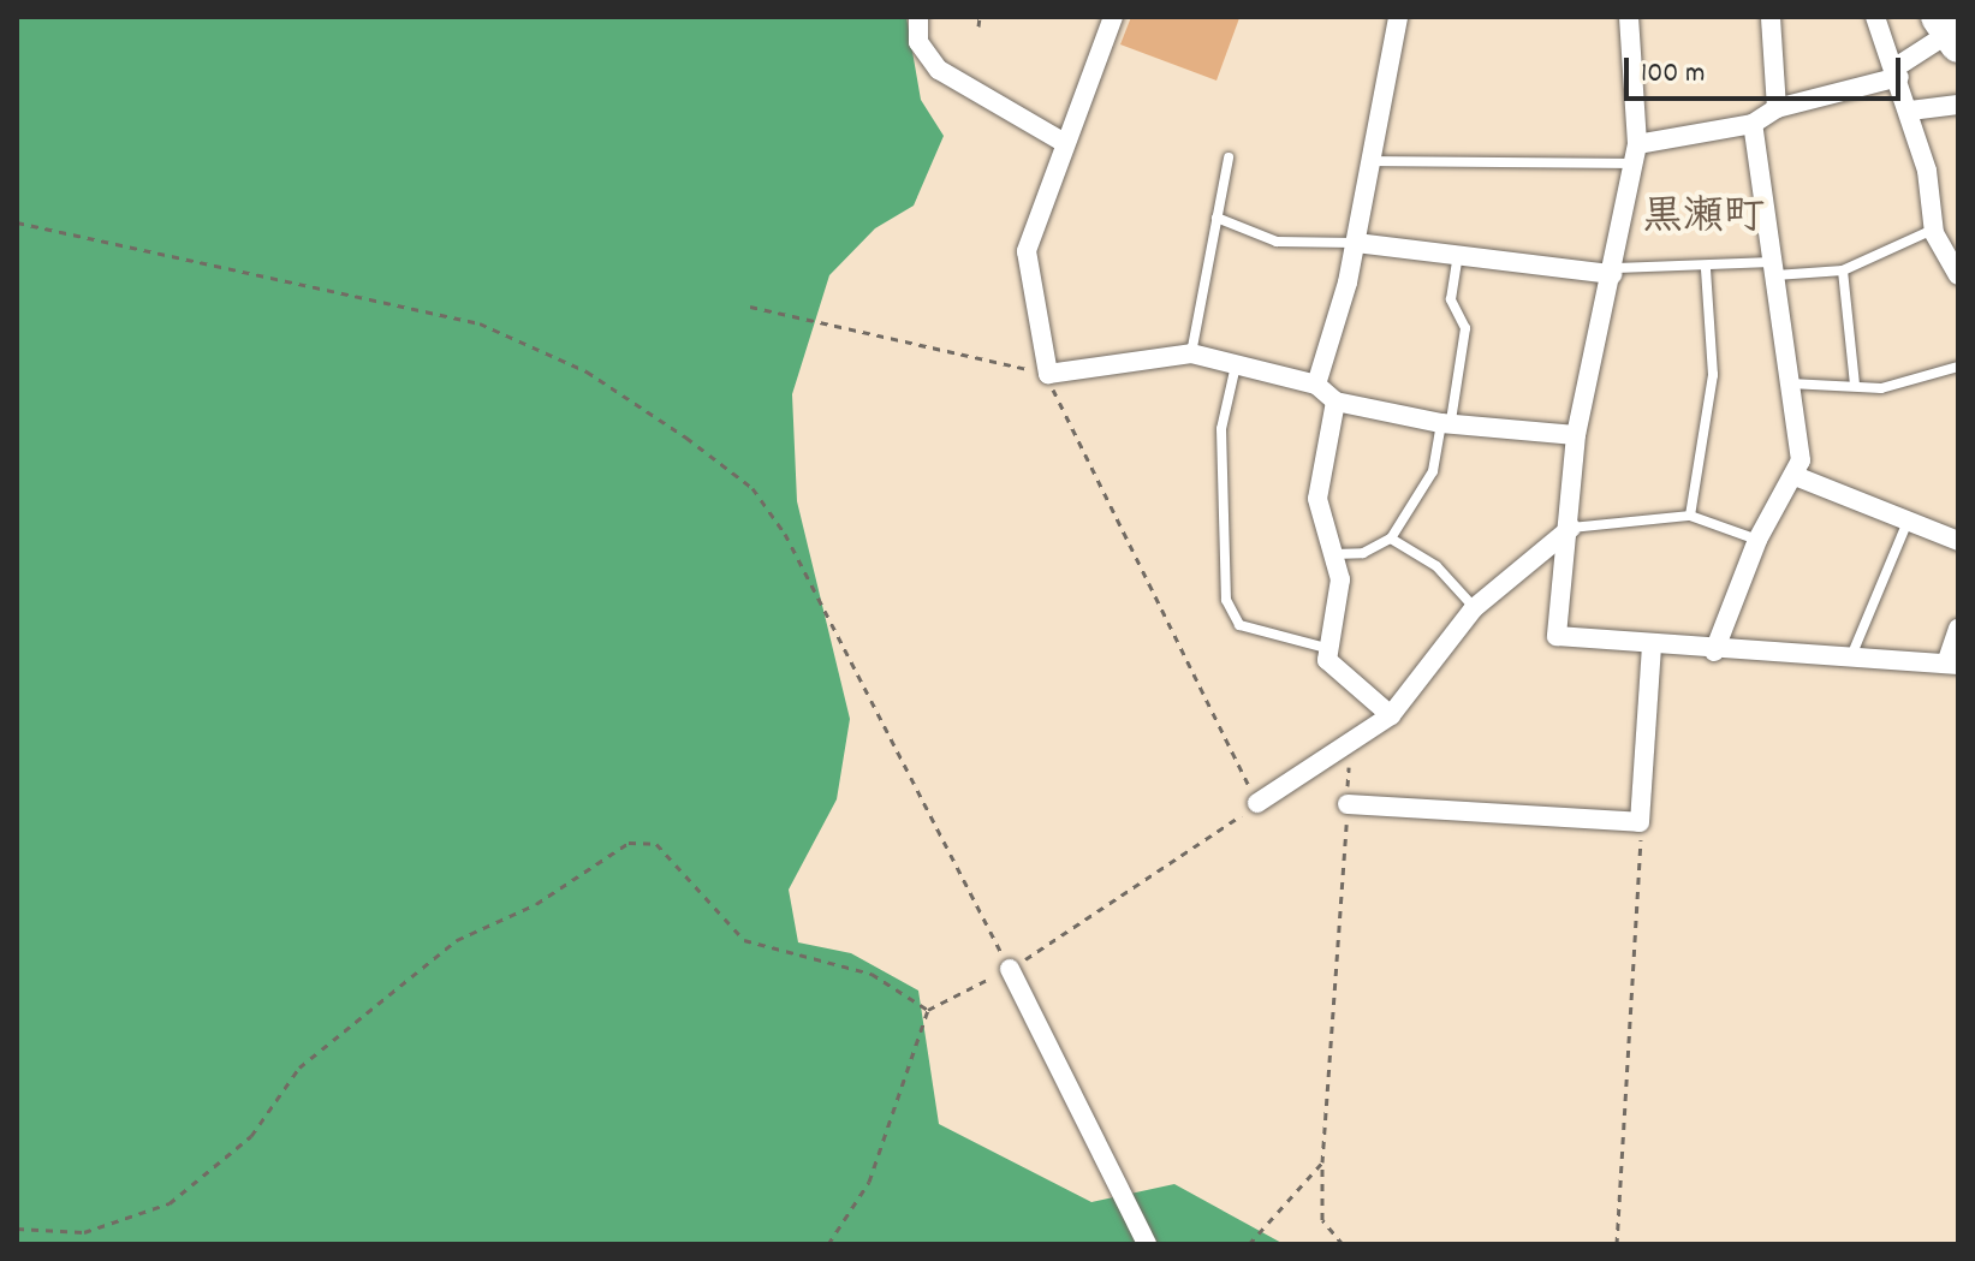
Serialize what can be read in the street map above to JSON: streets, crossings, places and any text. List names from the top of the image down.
{
  "districts": ["黒瀬町"],
  "scale_bar": "100 m"
}
